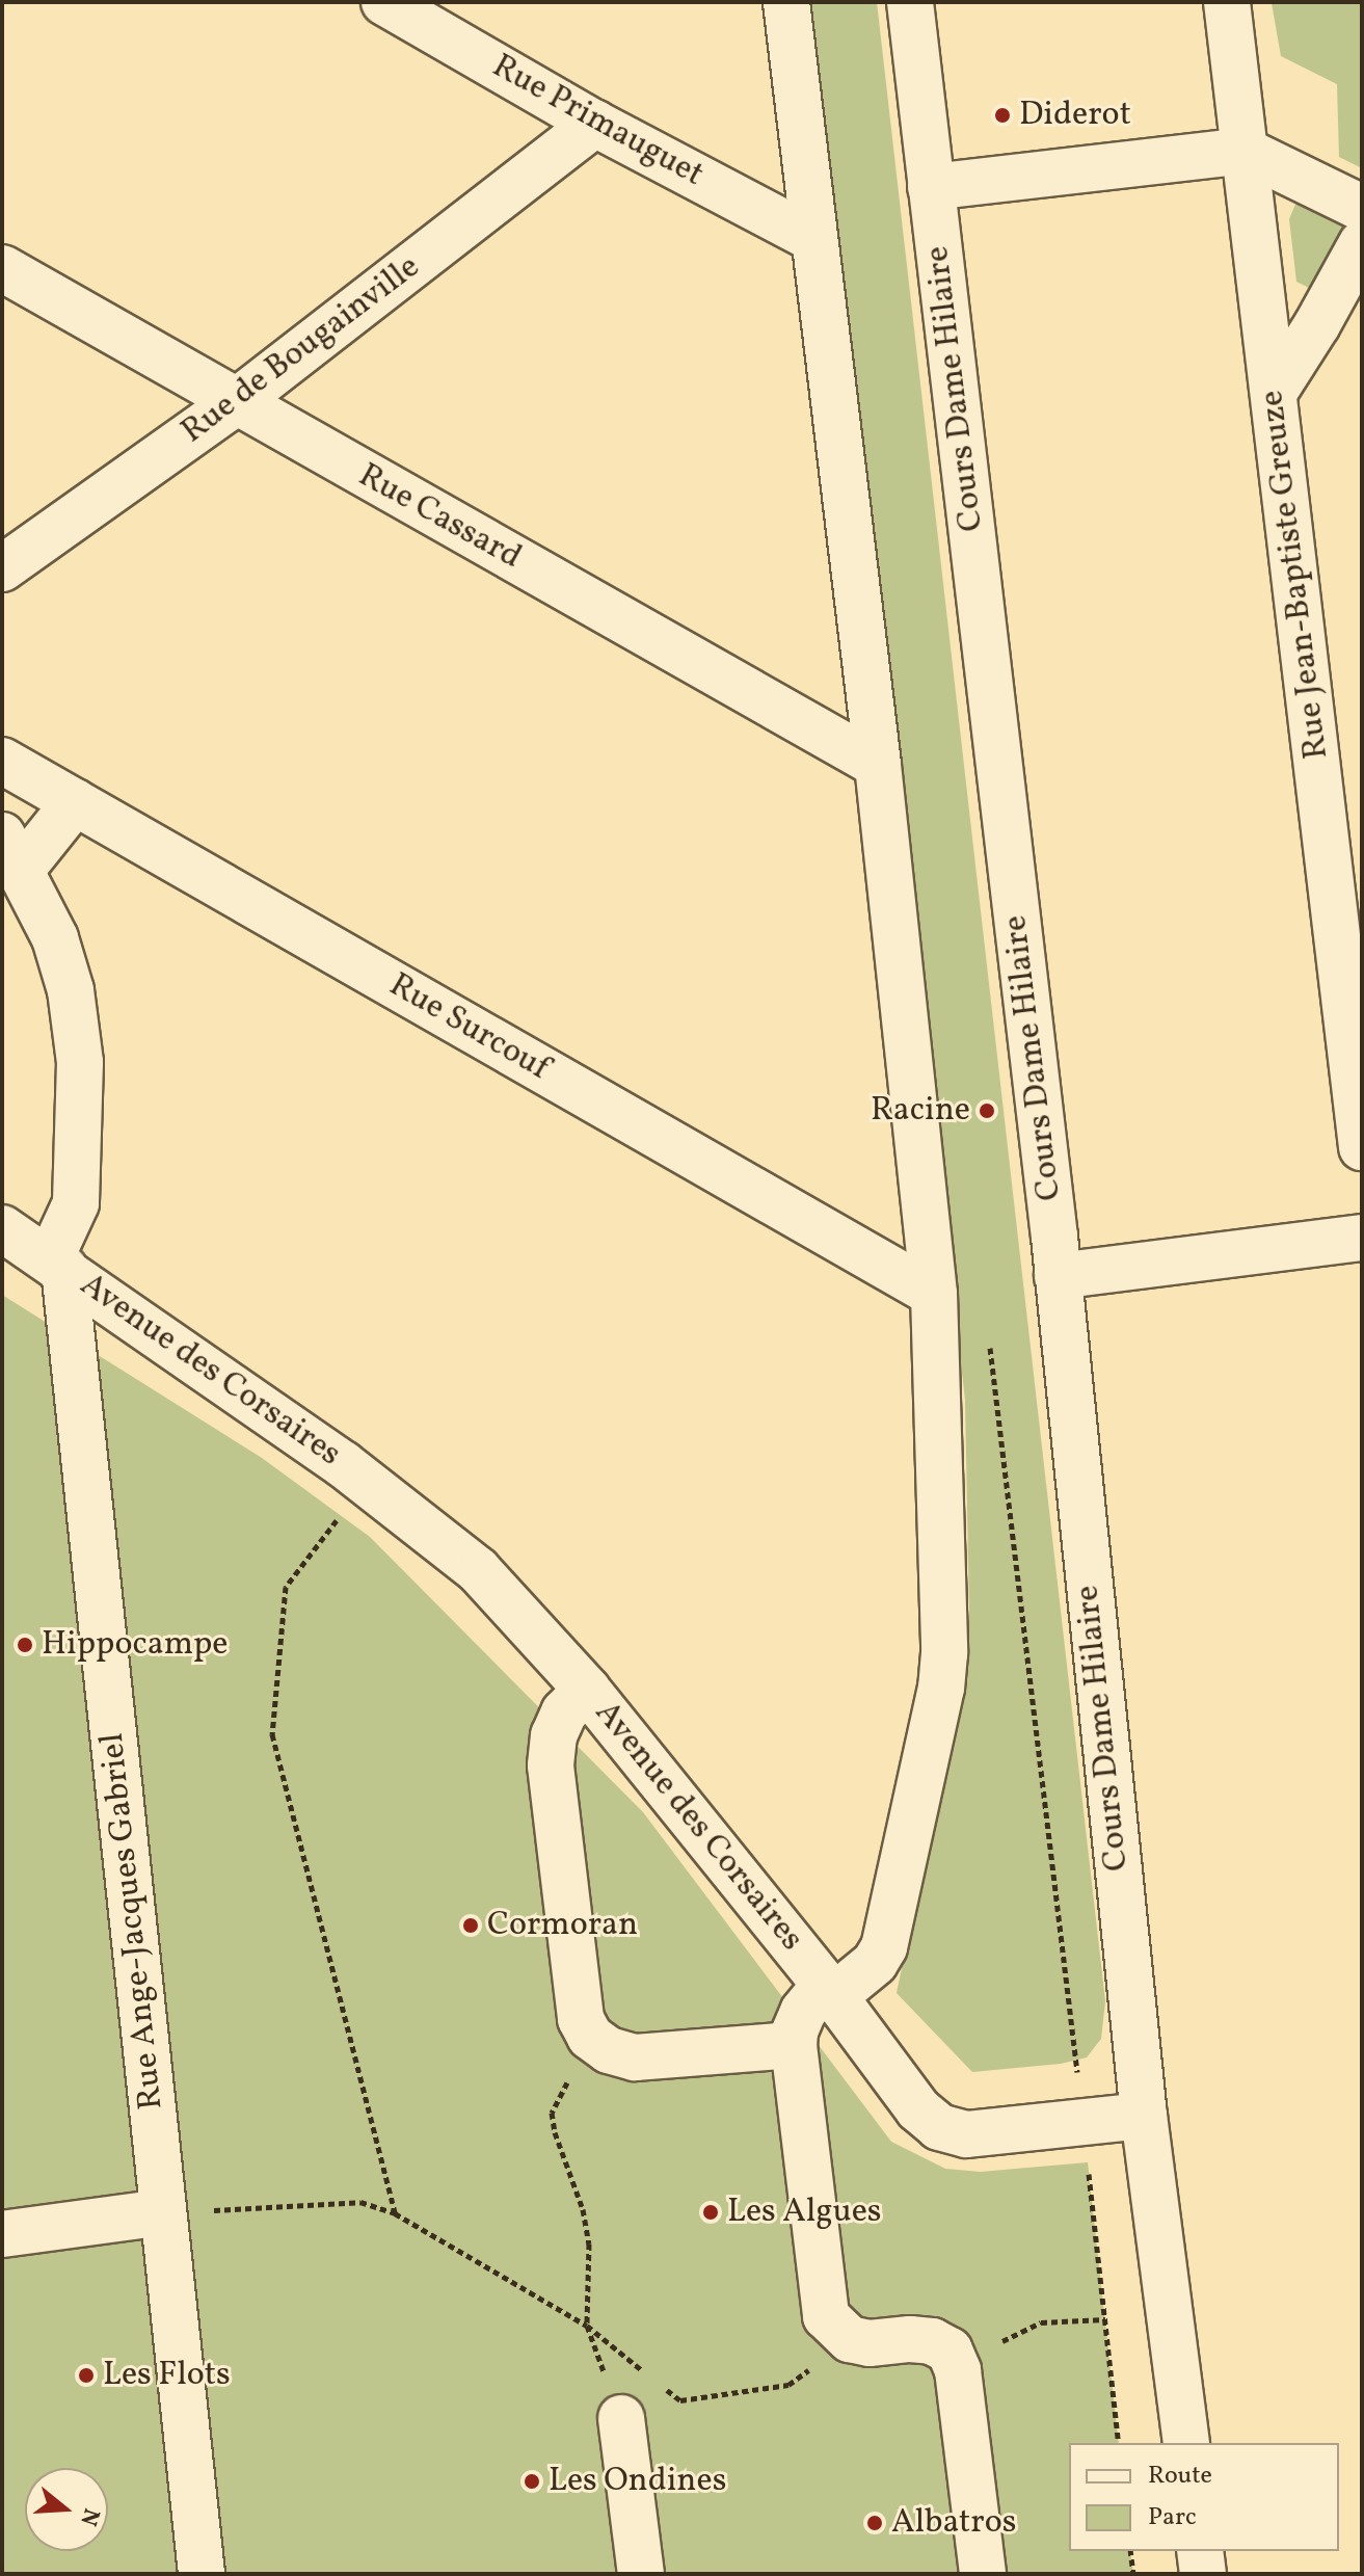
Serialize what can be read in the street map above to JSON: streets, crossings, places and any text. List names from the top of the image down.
{
  "streets": {
    "street": [
      "Rue Primauguet",
      "Rue de Bougainville",
      "Cours Dame Hilaire",
      "Rue Cassard",
      "Rue Jean-Baptiste Greuze",
      "Rue Surcouf",
      "Avenue des Corsaires",
      "Rue Ange-Jacques Gabriel"
    ]
  },
  "crossings": [
    ["Rue Primauguet", "Rue de Bougainville"],
    ["Rue de Bougainville", "Rue Cassard"],
    ["Cours Dame Hilaire", "Avenue des Corsaires"],
    ["Avenue des Corsaires", "Rue Ange-Jacques Gabriel"]
  ],
  "places": [
    "Diderot",
    "Racine",
    "Hippocampe",
    "Cormoran",
    "Les Algues",
    "Les Flots",
    "Les Ondines",
    "Albatros"
  ],
  "legend": ["Route", "Parc"],
  "north": "right"
}
